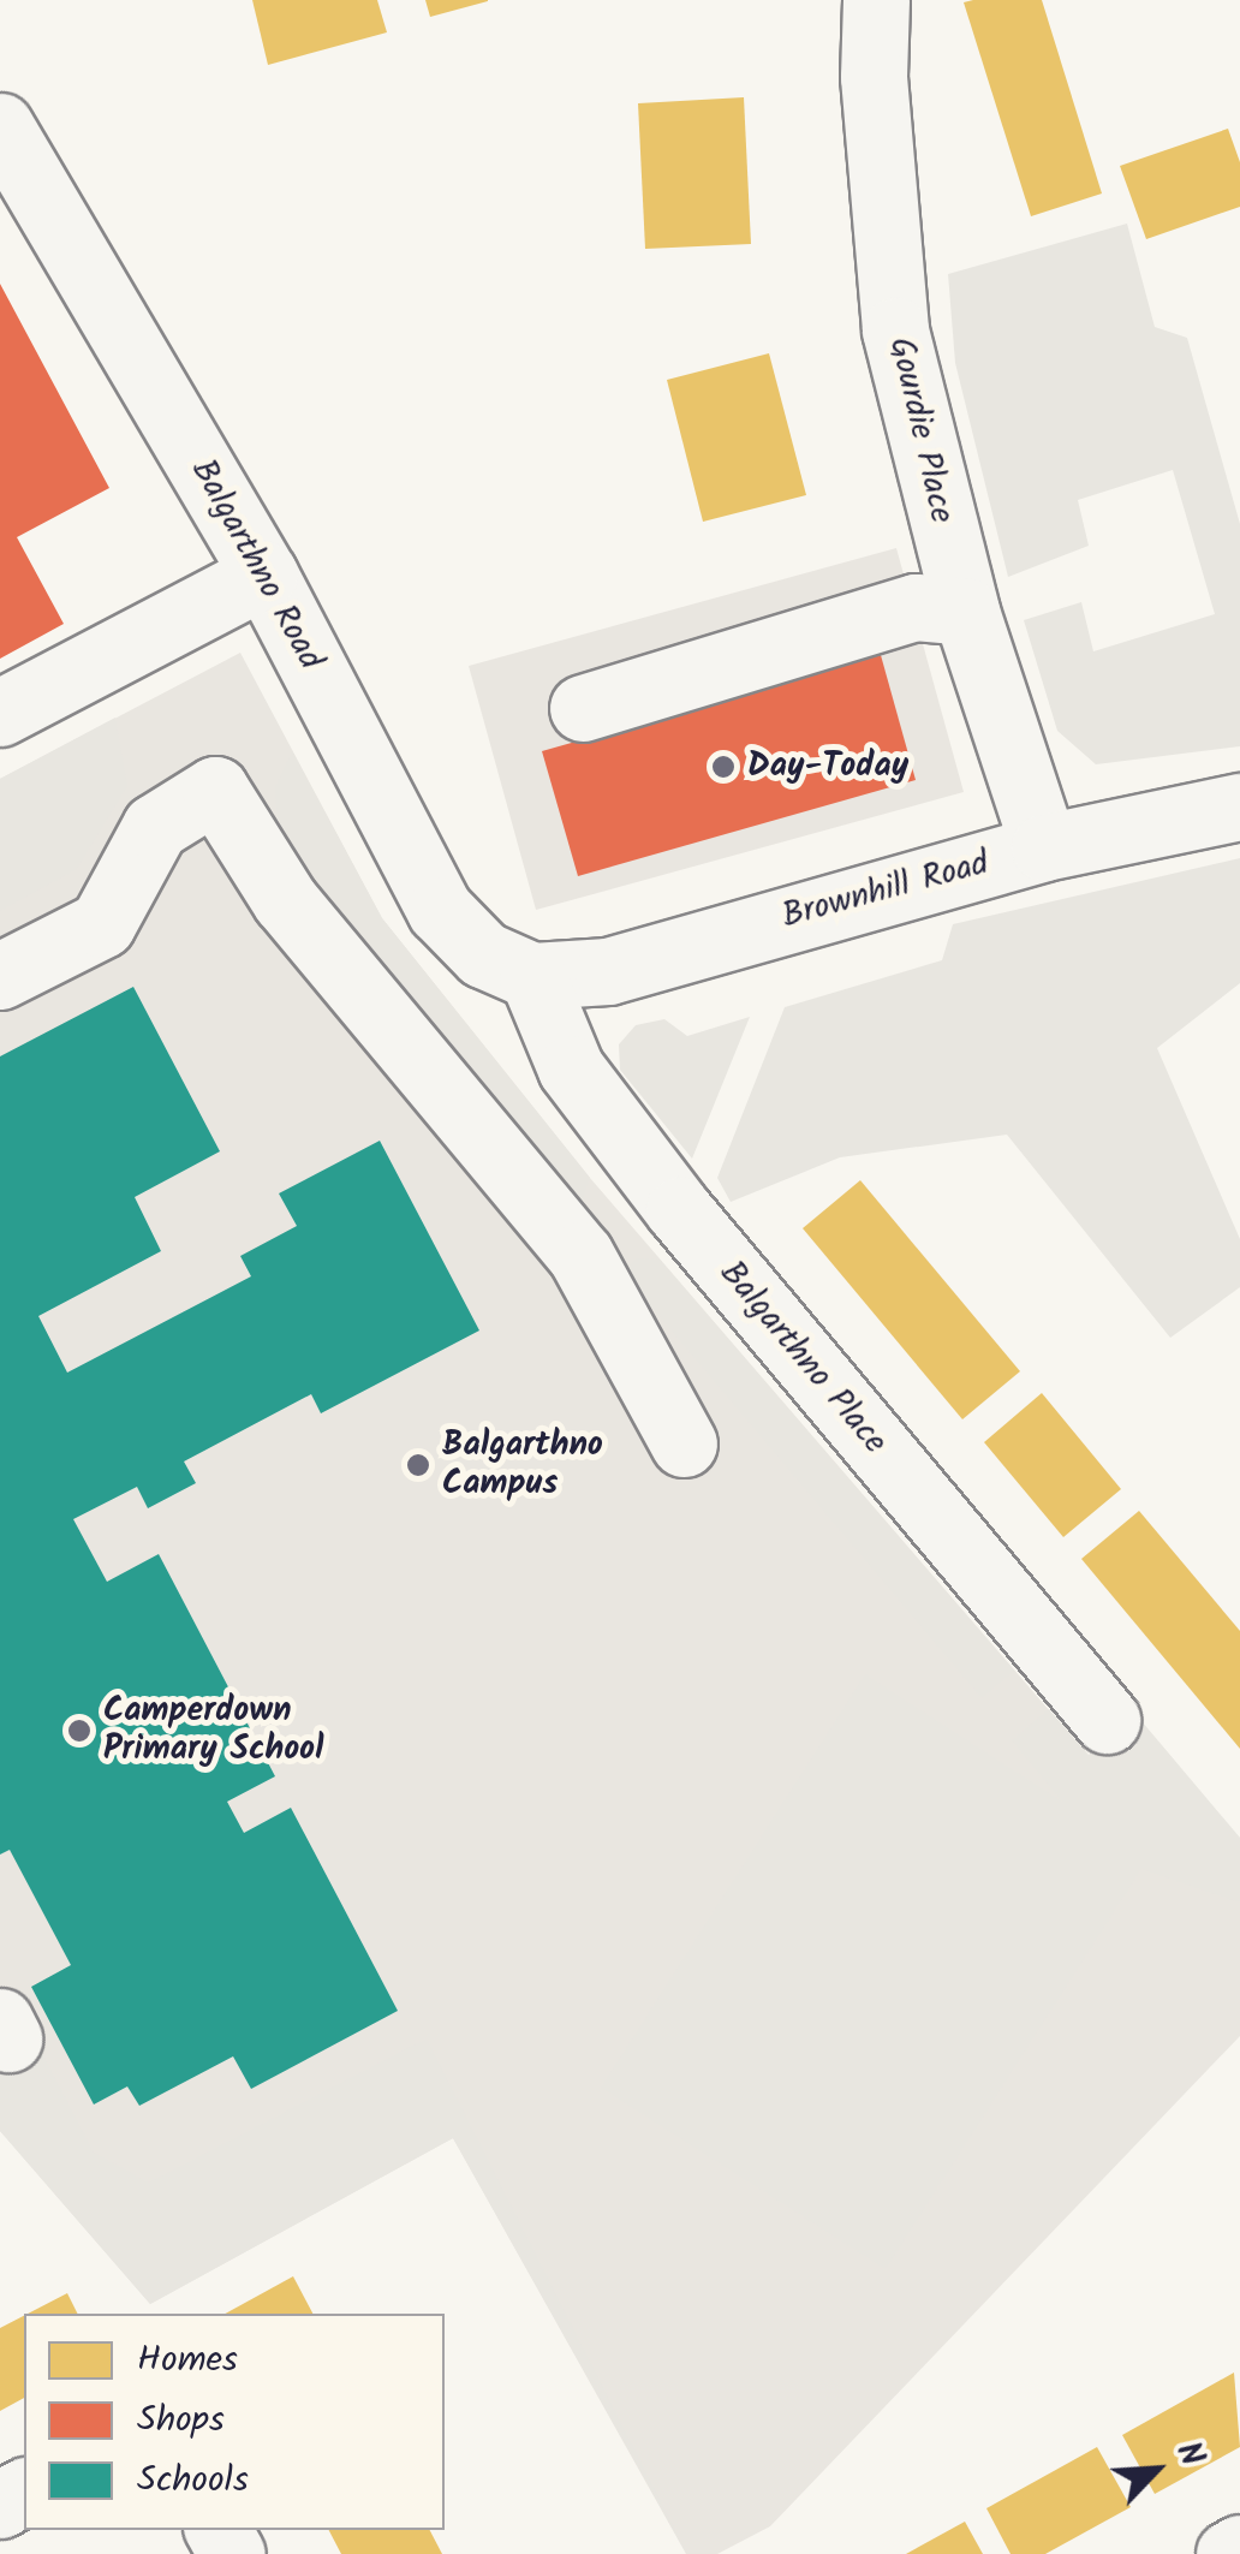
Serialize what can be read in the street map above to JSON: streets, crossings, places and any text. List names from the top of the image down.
{
  "streets": {
    "street": [
      "Gourdie Place",
      "Balgarthno Road",
      "Brownhill Road",
      "Balgarthno Place"
    ]
  },
  "crossings": [
    ["Gourdie Place", "Brownhill Road"],
    ["Balgarthno Road", "Brownhill Road"],
    ["Balgarthno Road", "Balgarthno Place"],
    ["Brownhill Road", "Balgarthno Place"]
  ],
  "places": ["Day-Today", "Balgarthno Campus", "Camperdown Primary School"],
  "legend": ["Homes", "Shops", "Schools"],
  "north": "top right"
}
